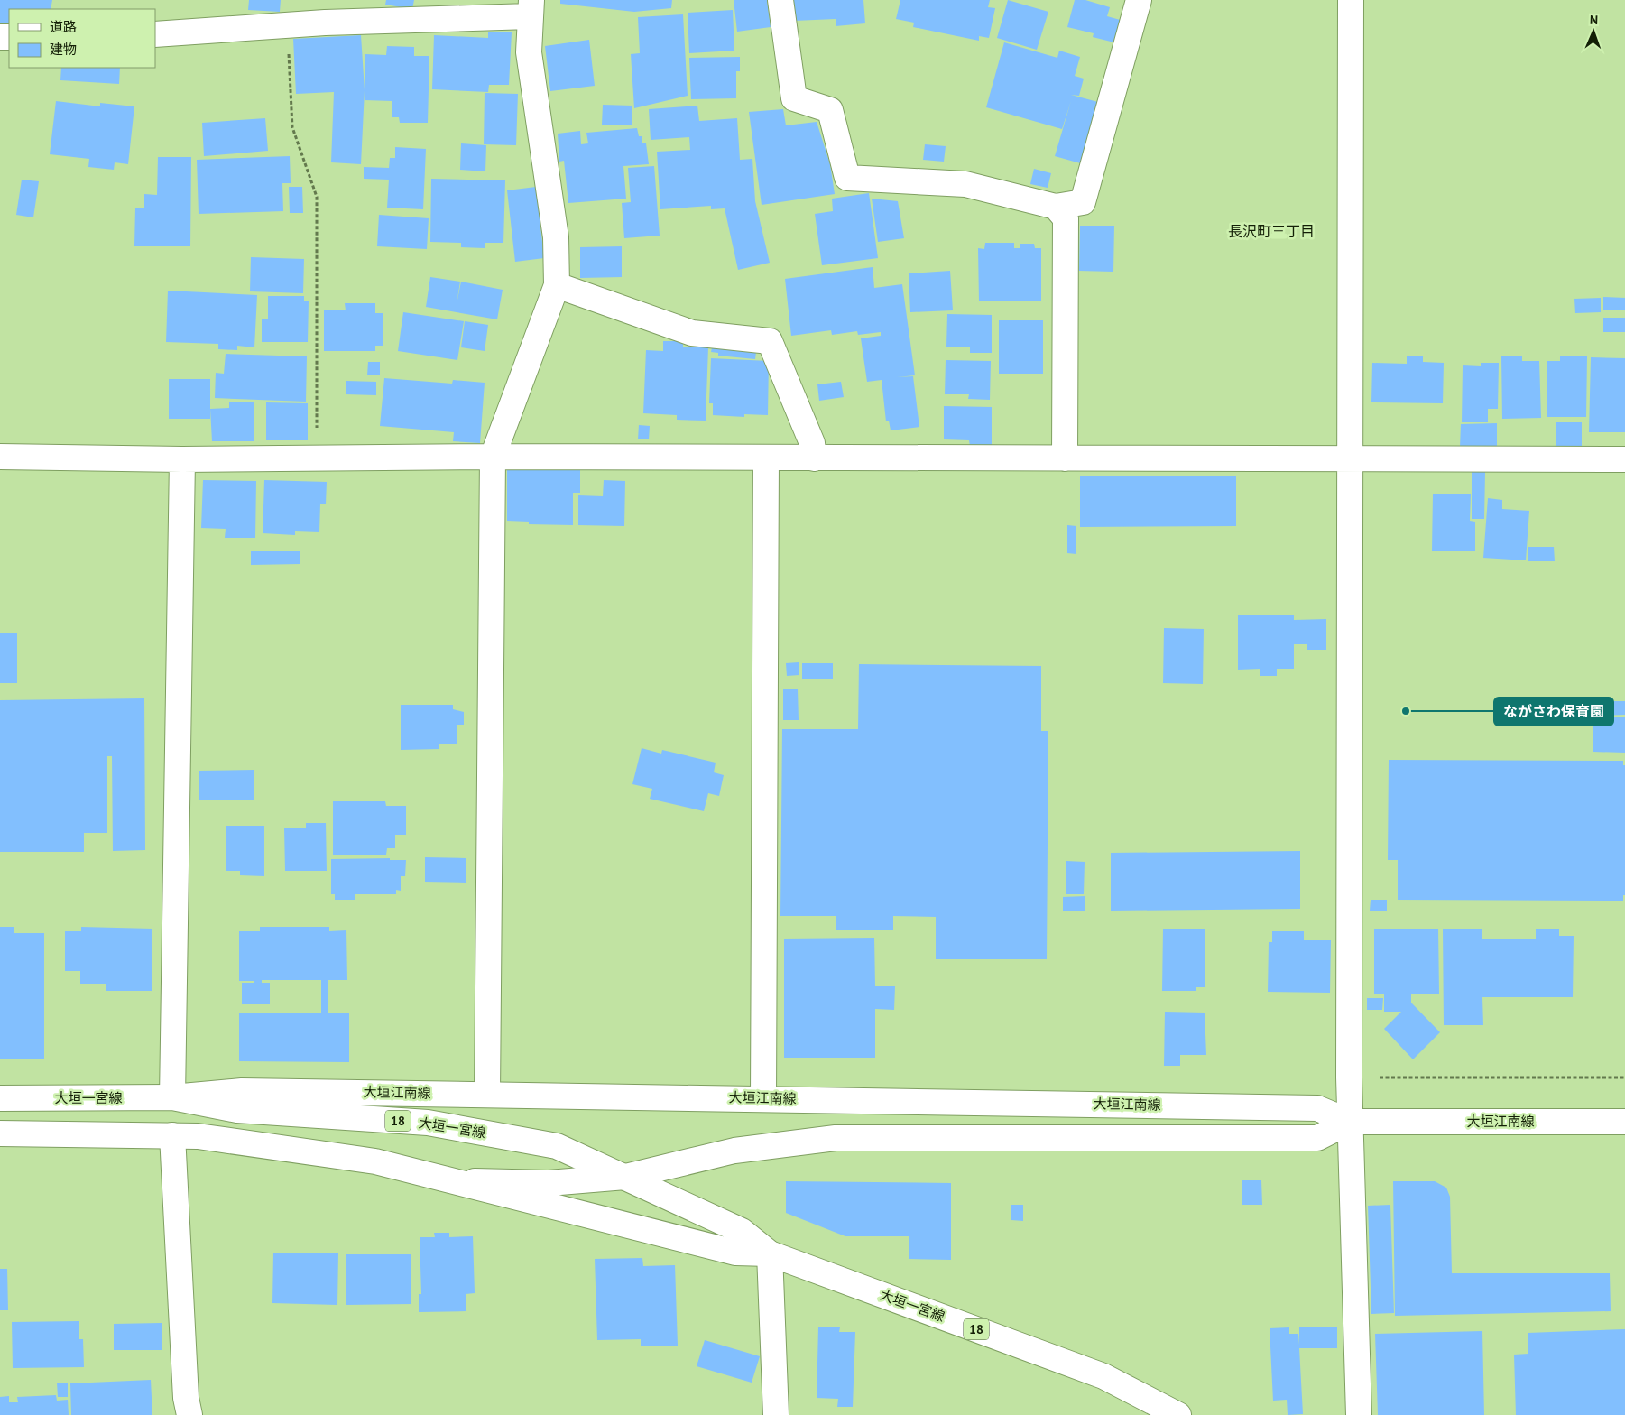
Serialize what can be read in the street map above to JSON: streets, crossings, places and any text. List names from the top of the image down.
{
  "streets": {
    "street": ["大垣江南線", "大垣一宮線", "18"]
  },
  "crossings": [
    ["大垣江南線", "大垣一宮線"]
  ],
  "districts": ["長沢町三丁目"],
  "places": ["ながさわ保育園"],
  "legend": ["道路", "建物"],
  "north": "top"
}
